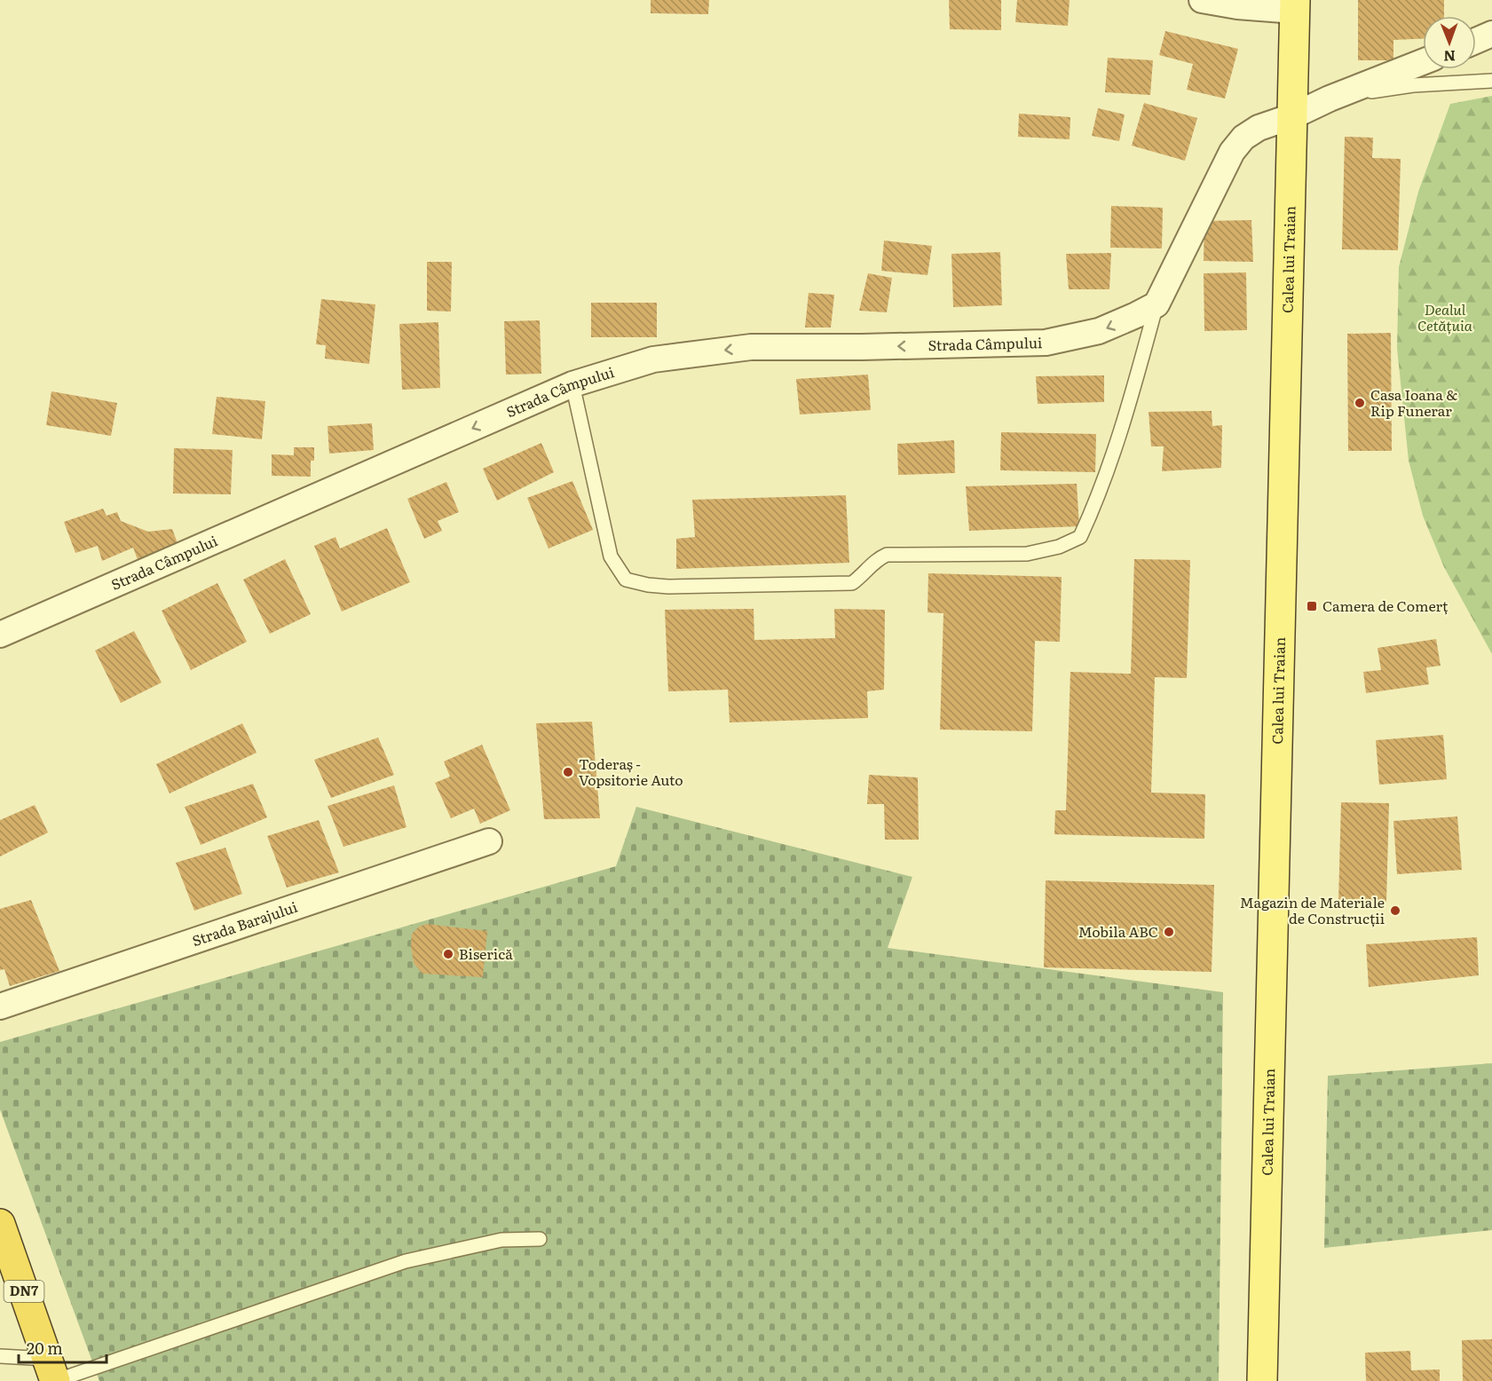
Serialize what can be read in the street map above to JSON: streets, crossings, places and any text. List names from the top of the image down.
{
  "streets": {
    "highway": ["DN7"],
    "main road": ["Calea lui Traian"],
    "street": ["Strada Câmpului", "Strada Barajului"]
  },
  "one_way": ["Strada Câmpului"],
  "parks": ["Dealul Cetățuia"],
  "places": {
    "other": [
      "Casa Ioana & Rip Funerar",
      "Toderaș - Vopsitorie Auto",
      "Magazin de Materiale de Construcții",
      "Mobila ABC",
      "Biserică"
    ],
    "transit": ["Camera de Comerț"]
  },
  "scale_bar": "20 m",
  "north": "bottom"
}
